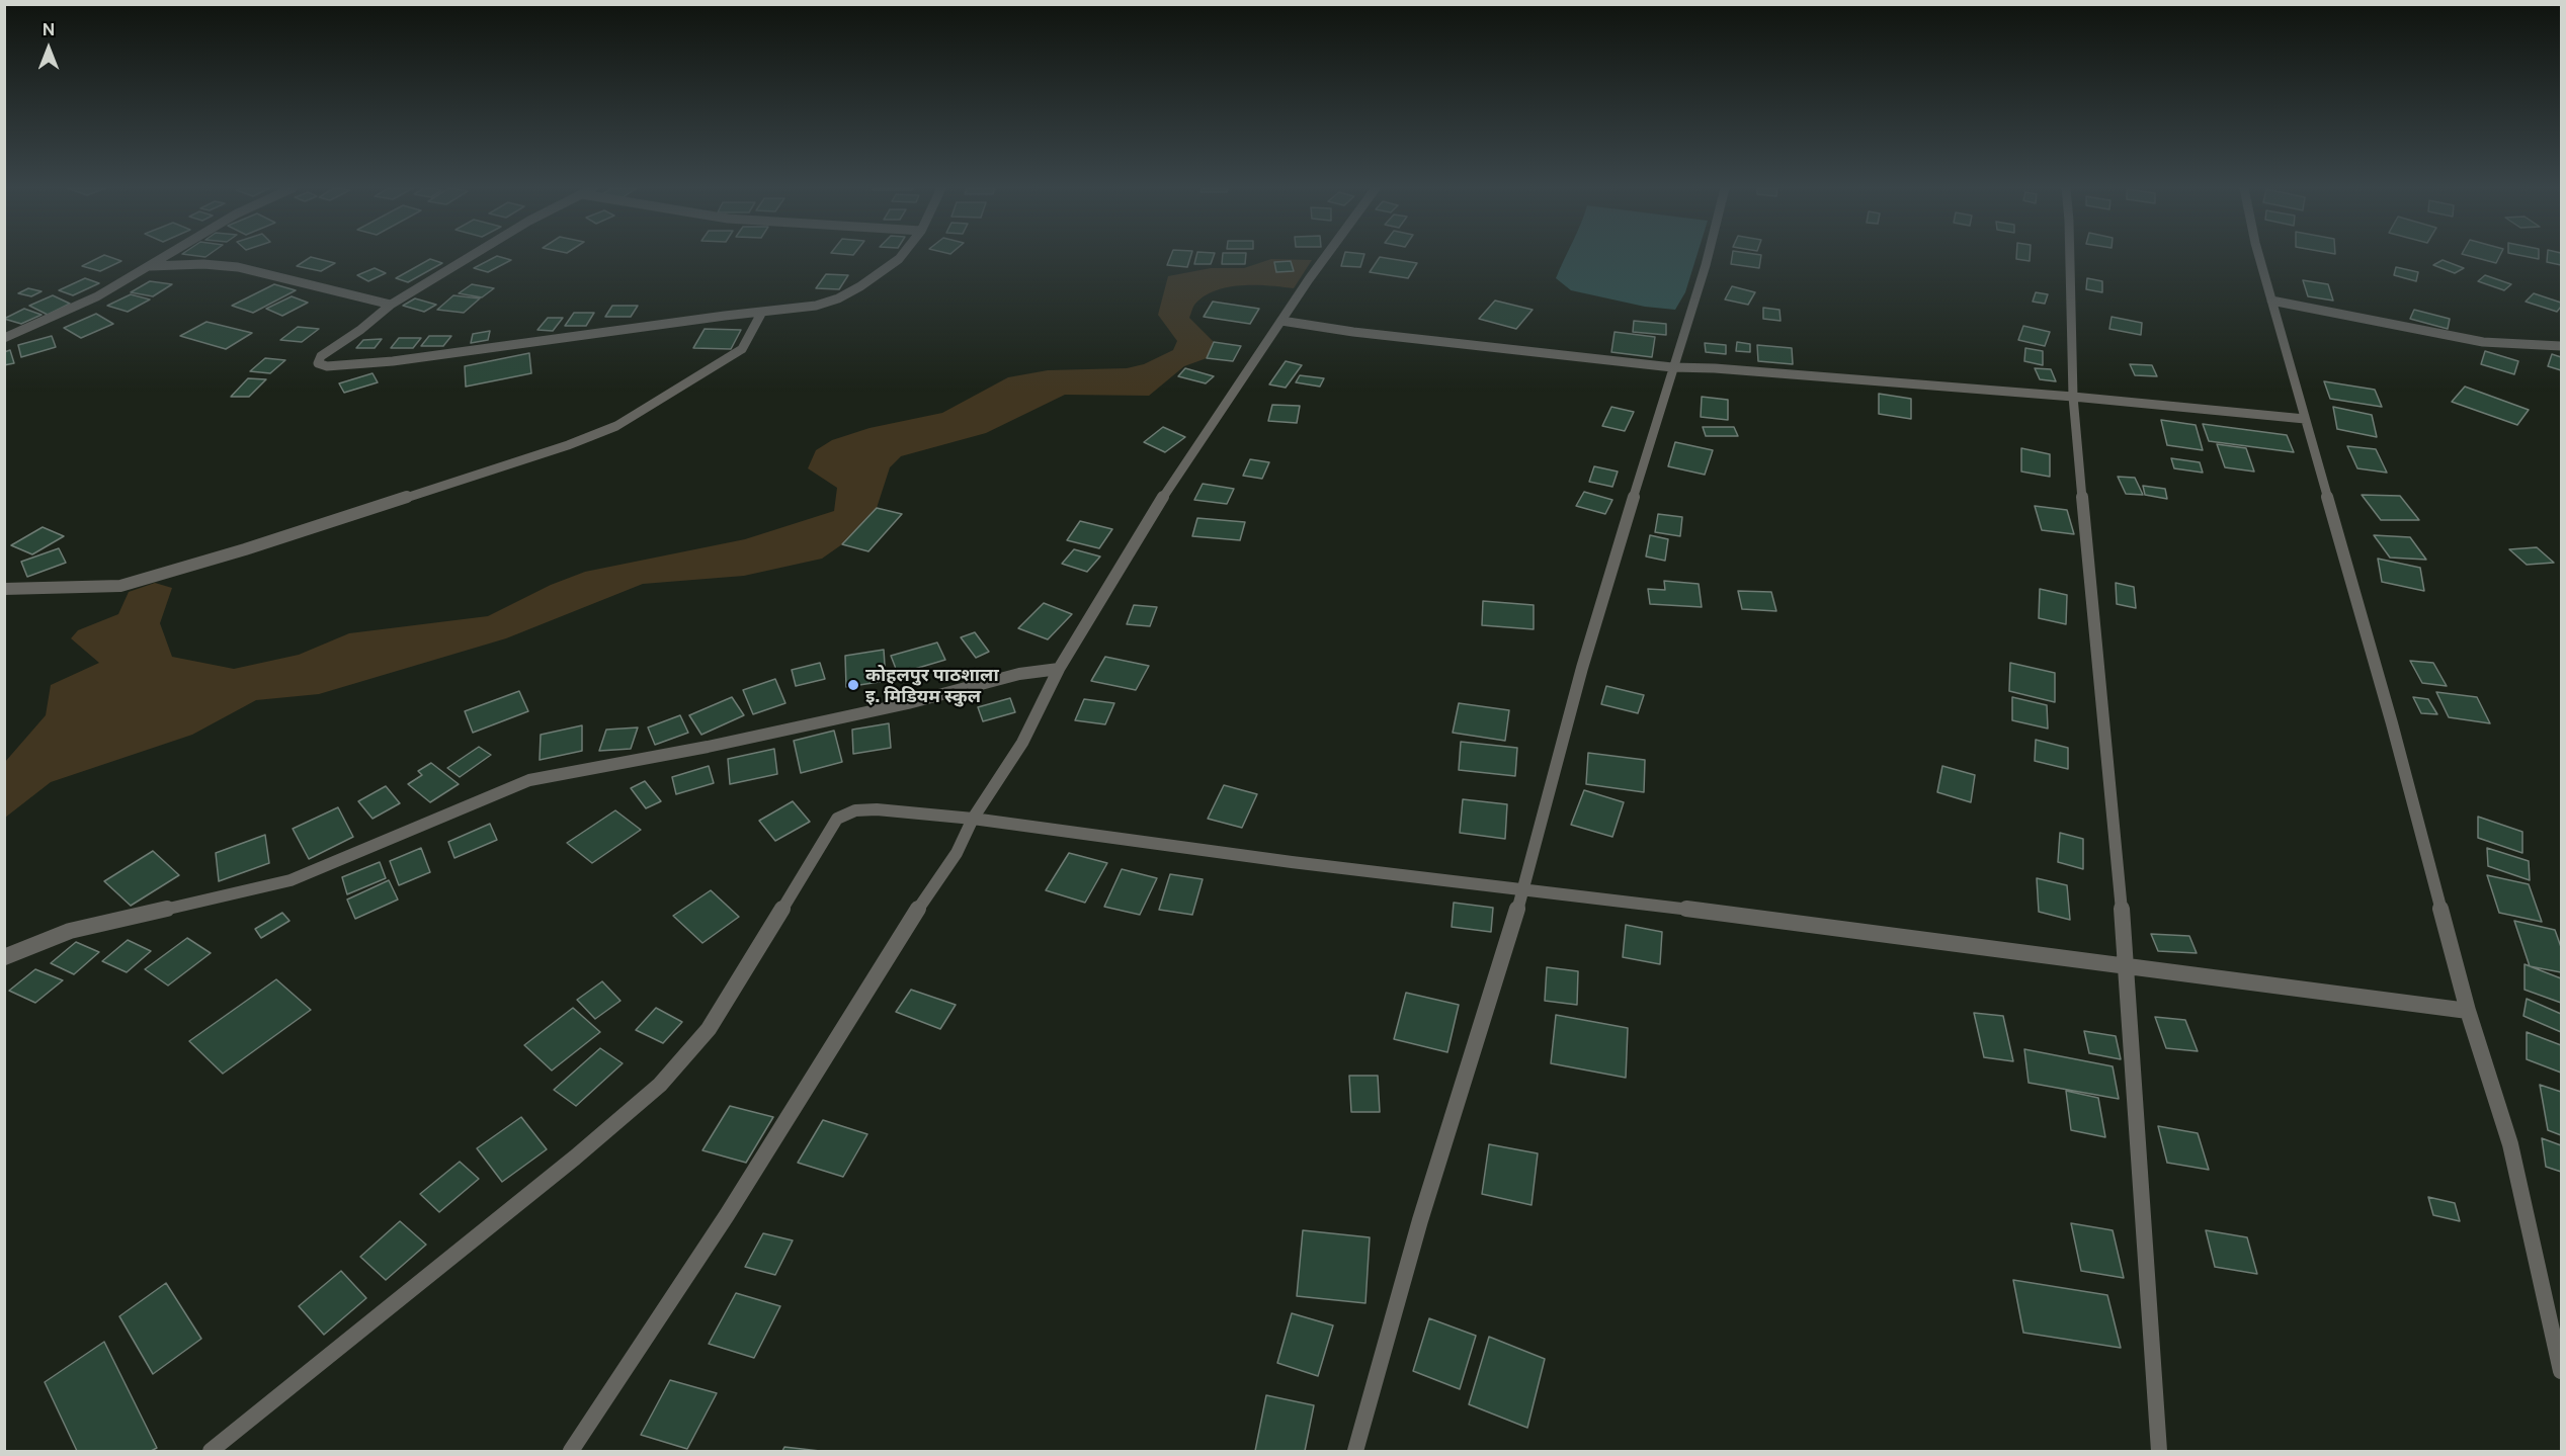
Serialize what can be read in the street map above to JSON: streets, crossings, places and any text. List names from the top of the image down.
{
  "places": ["कोहलपुर पाठशाला इ. मिडियम स्कुल"],
  "north": "top"
}
